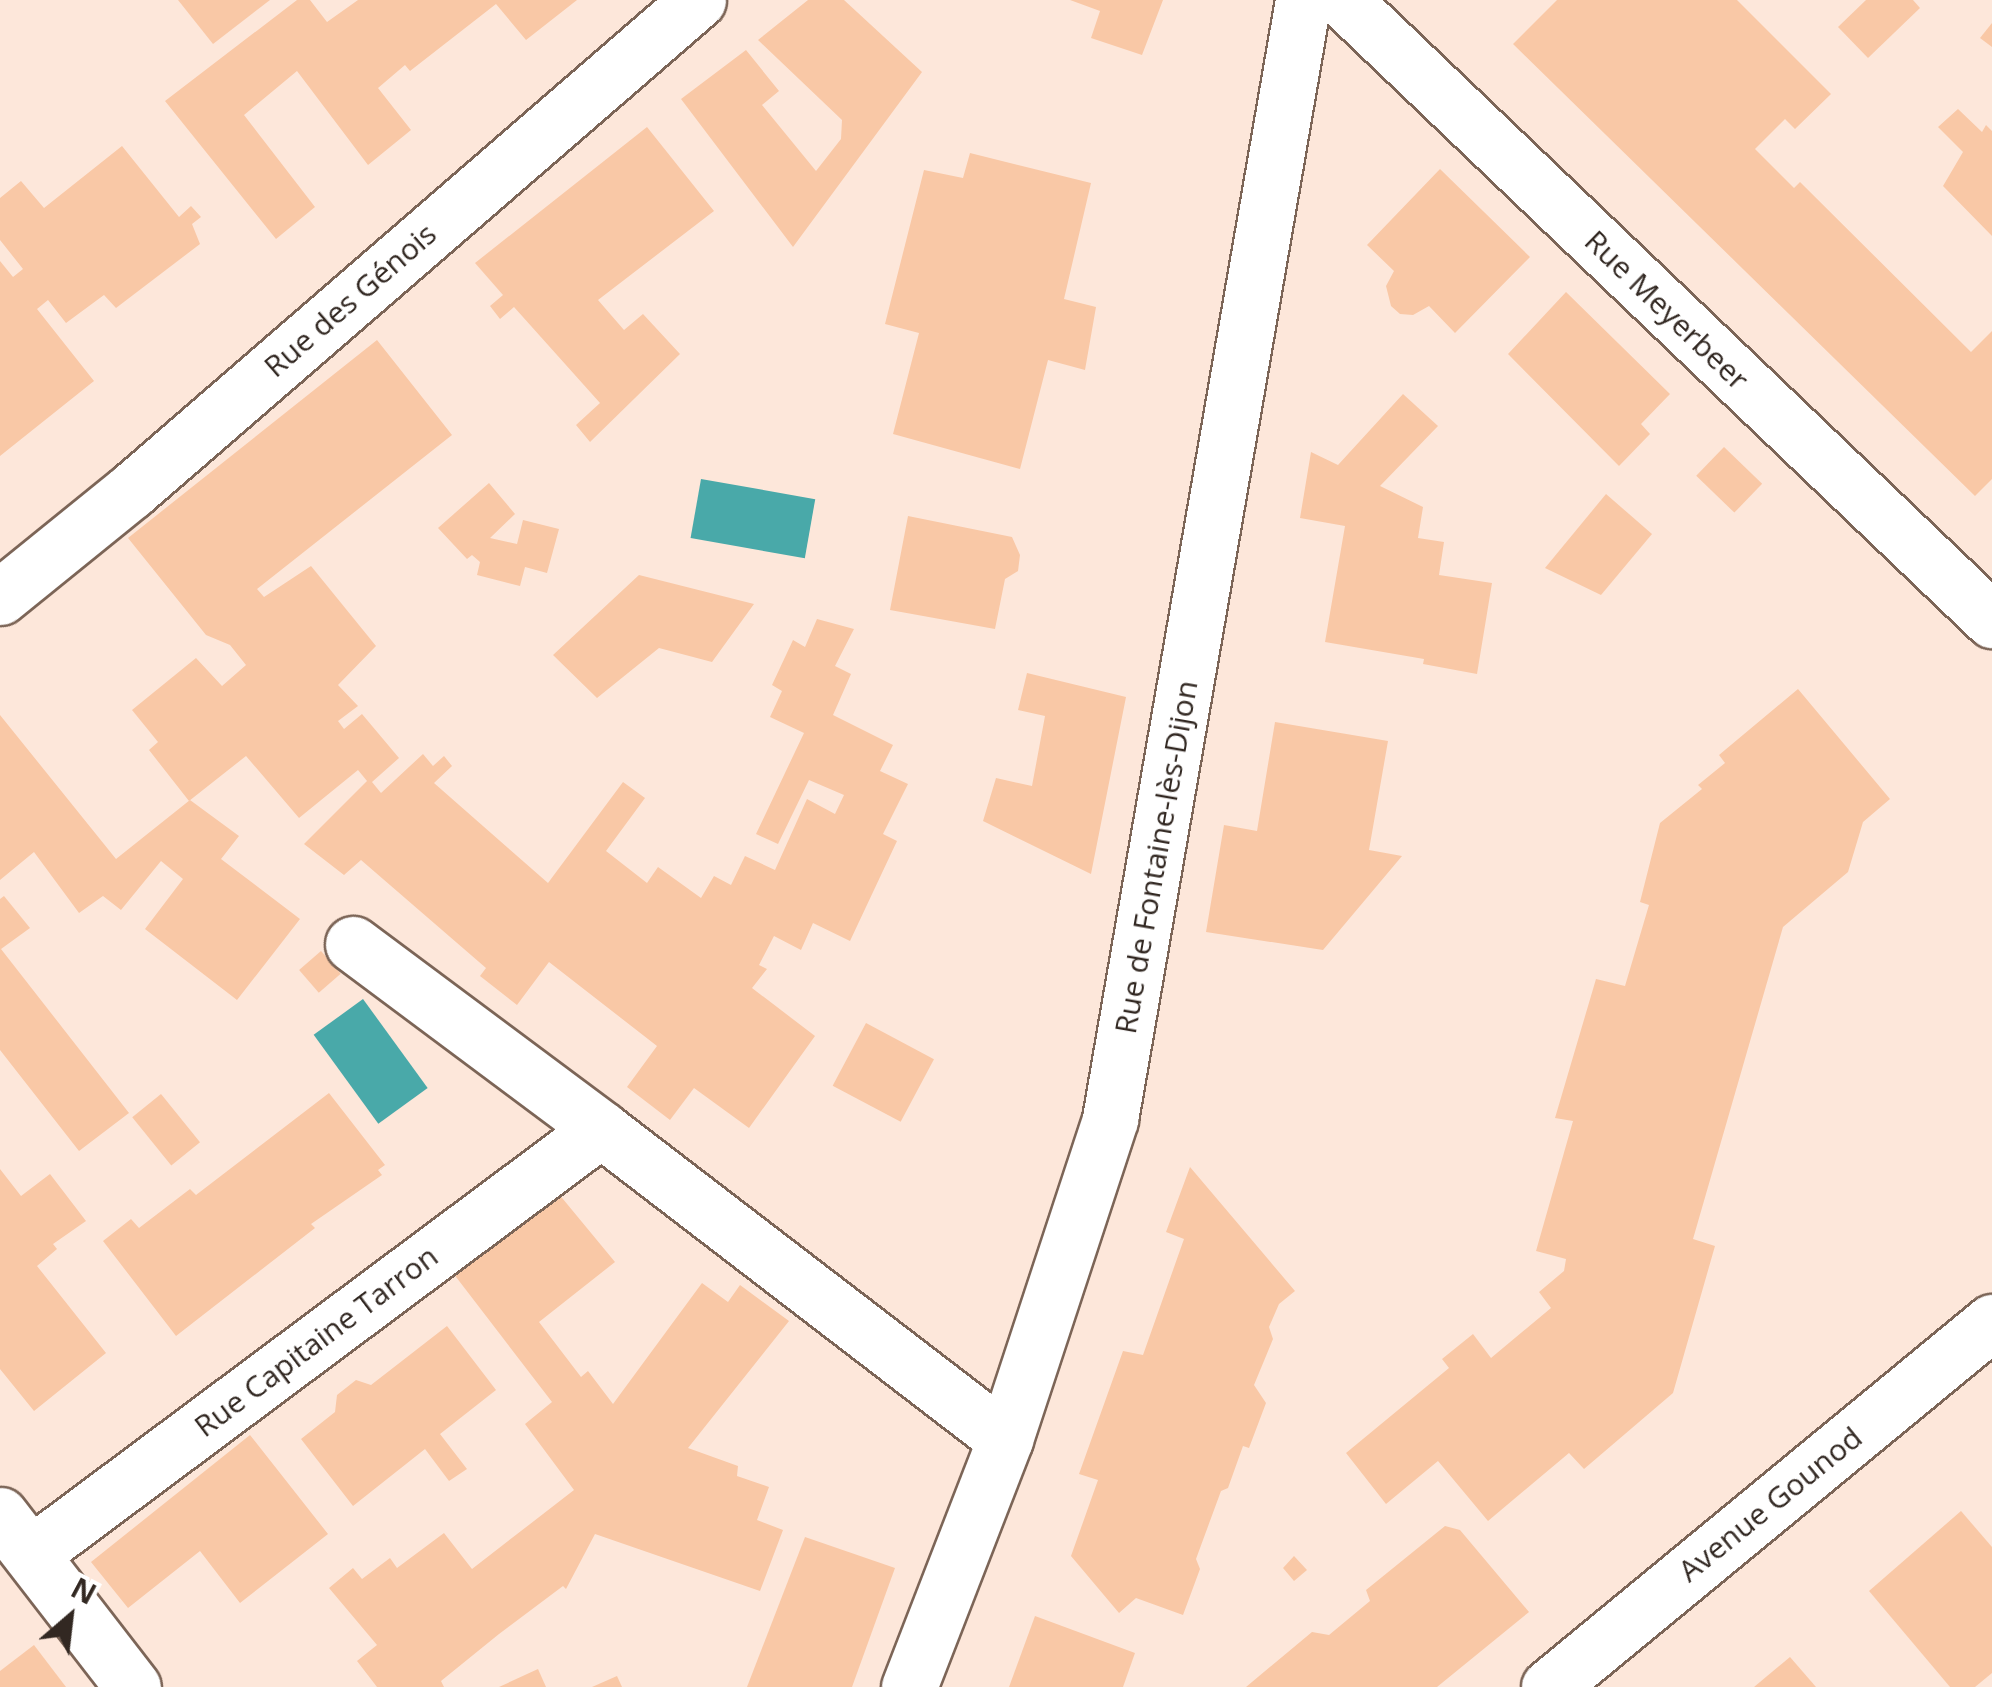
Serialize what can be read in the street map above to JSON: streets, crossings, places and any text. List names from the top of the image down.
{
  "streets": {
    "street": [
      "Rue des Génois",
      "Rue Meyerbeer",
      "Rue de Fontaine-lès-Dijon",
      "Rue Capitaine Tarron",
      "Avenue Gounod"
    ]
  },
  "north": "top right"
}
